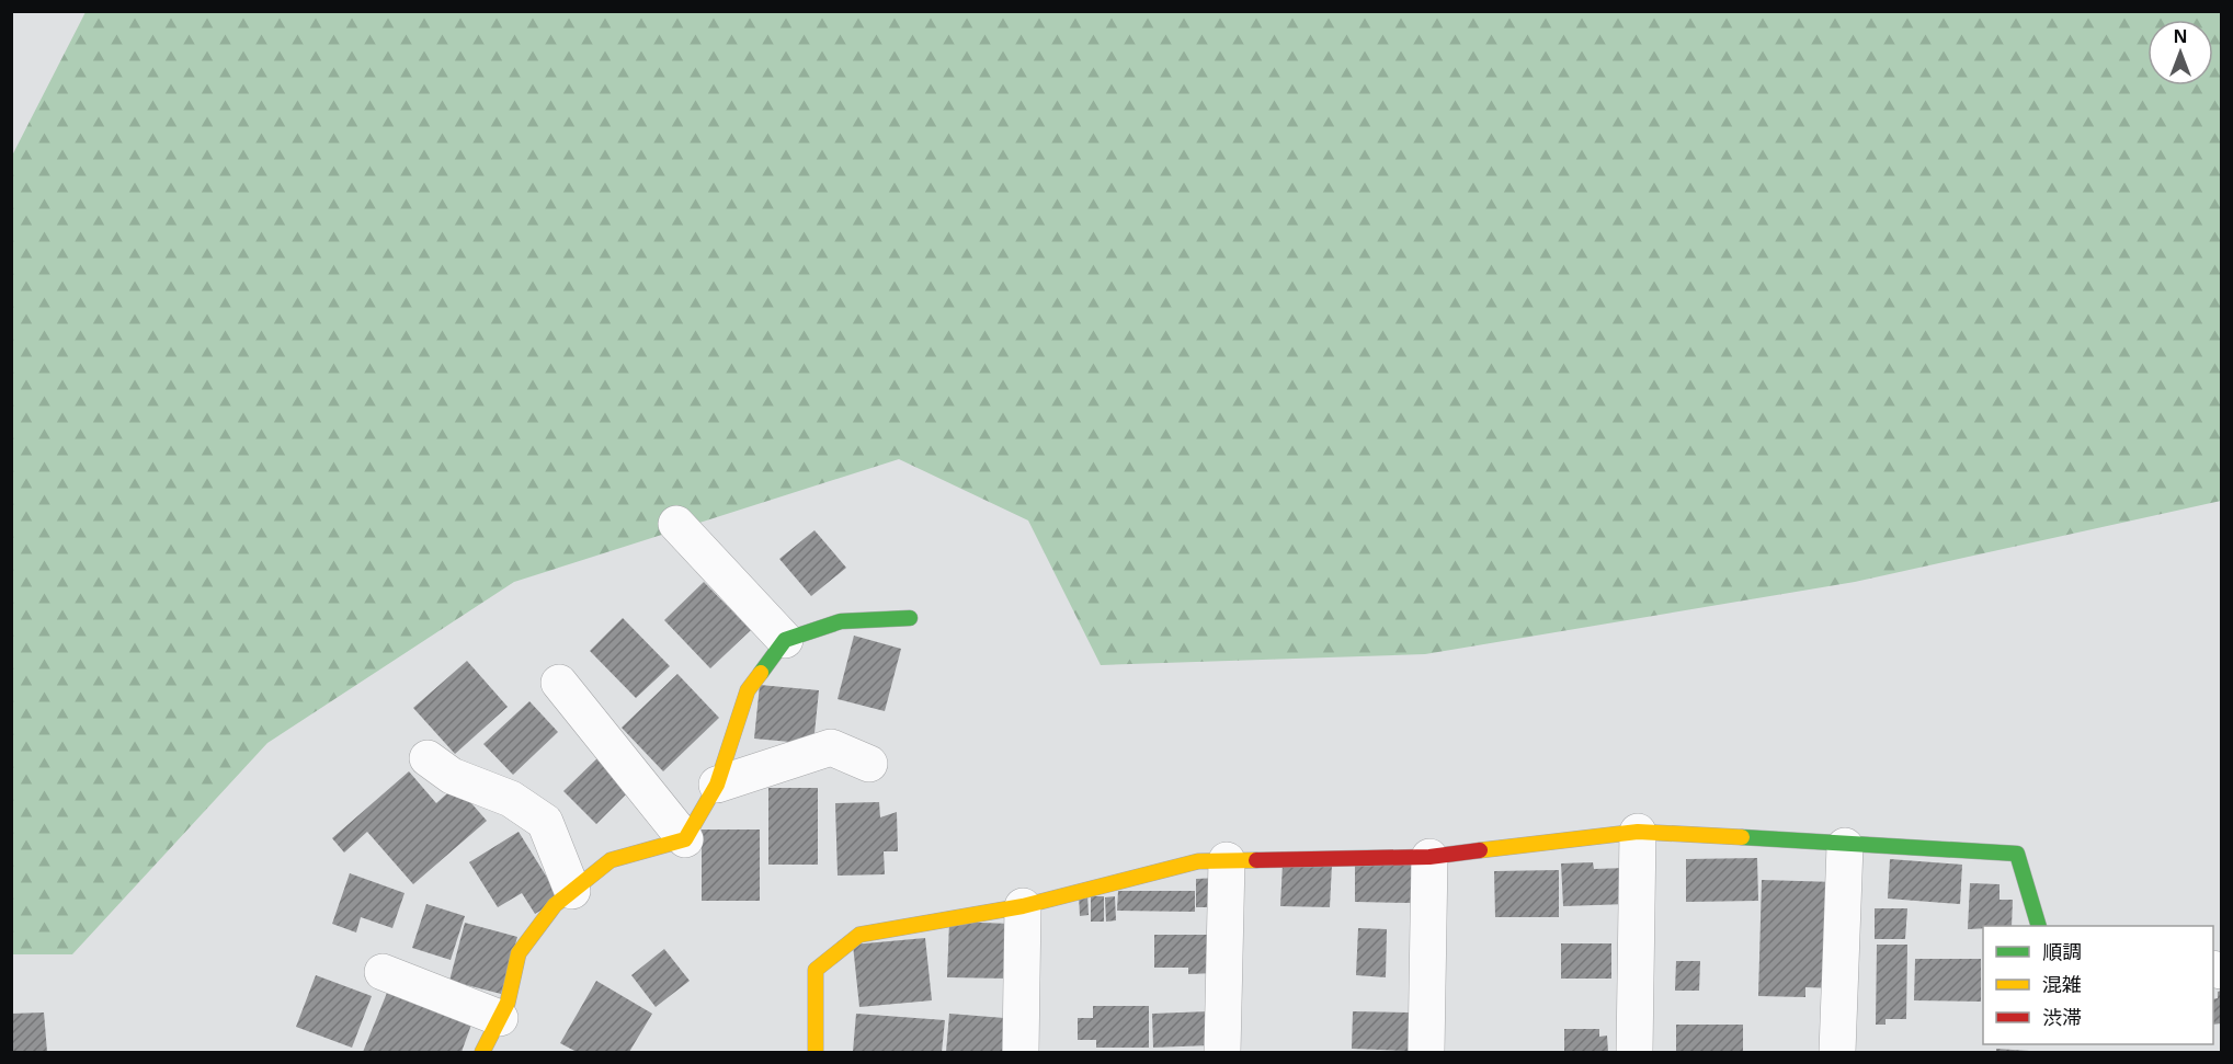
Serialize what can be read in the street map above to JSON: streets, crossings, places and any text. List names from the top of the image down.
{
  "legend": ["順調", "混雑", "渋滞"],
  "north": "top"
}
